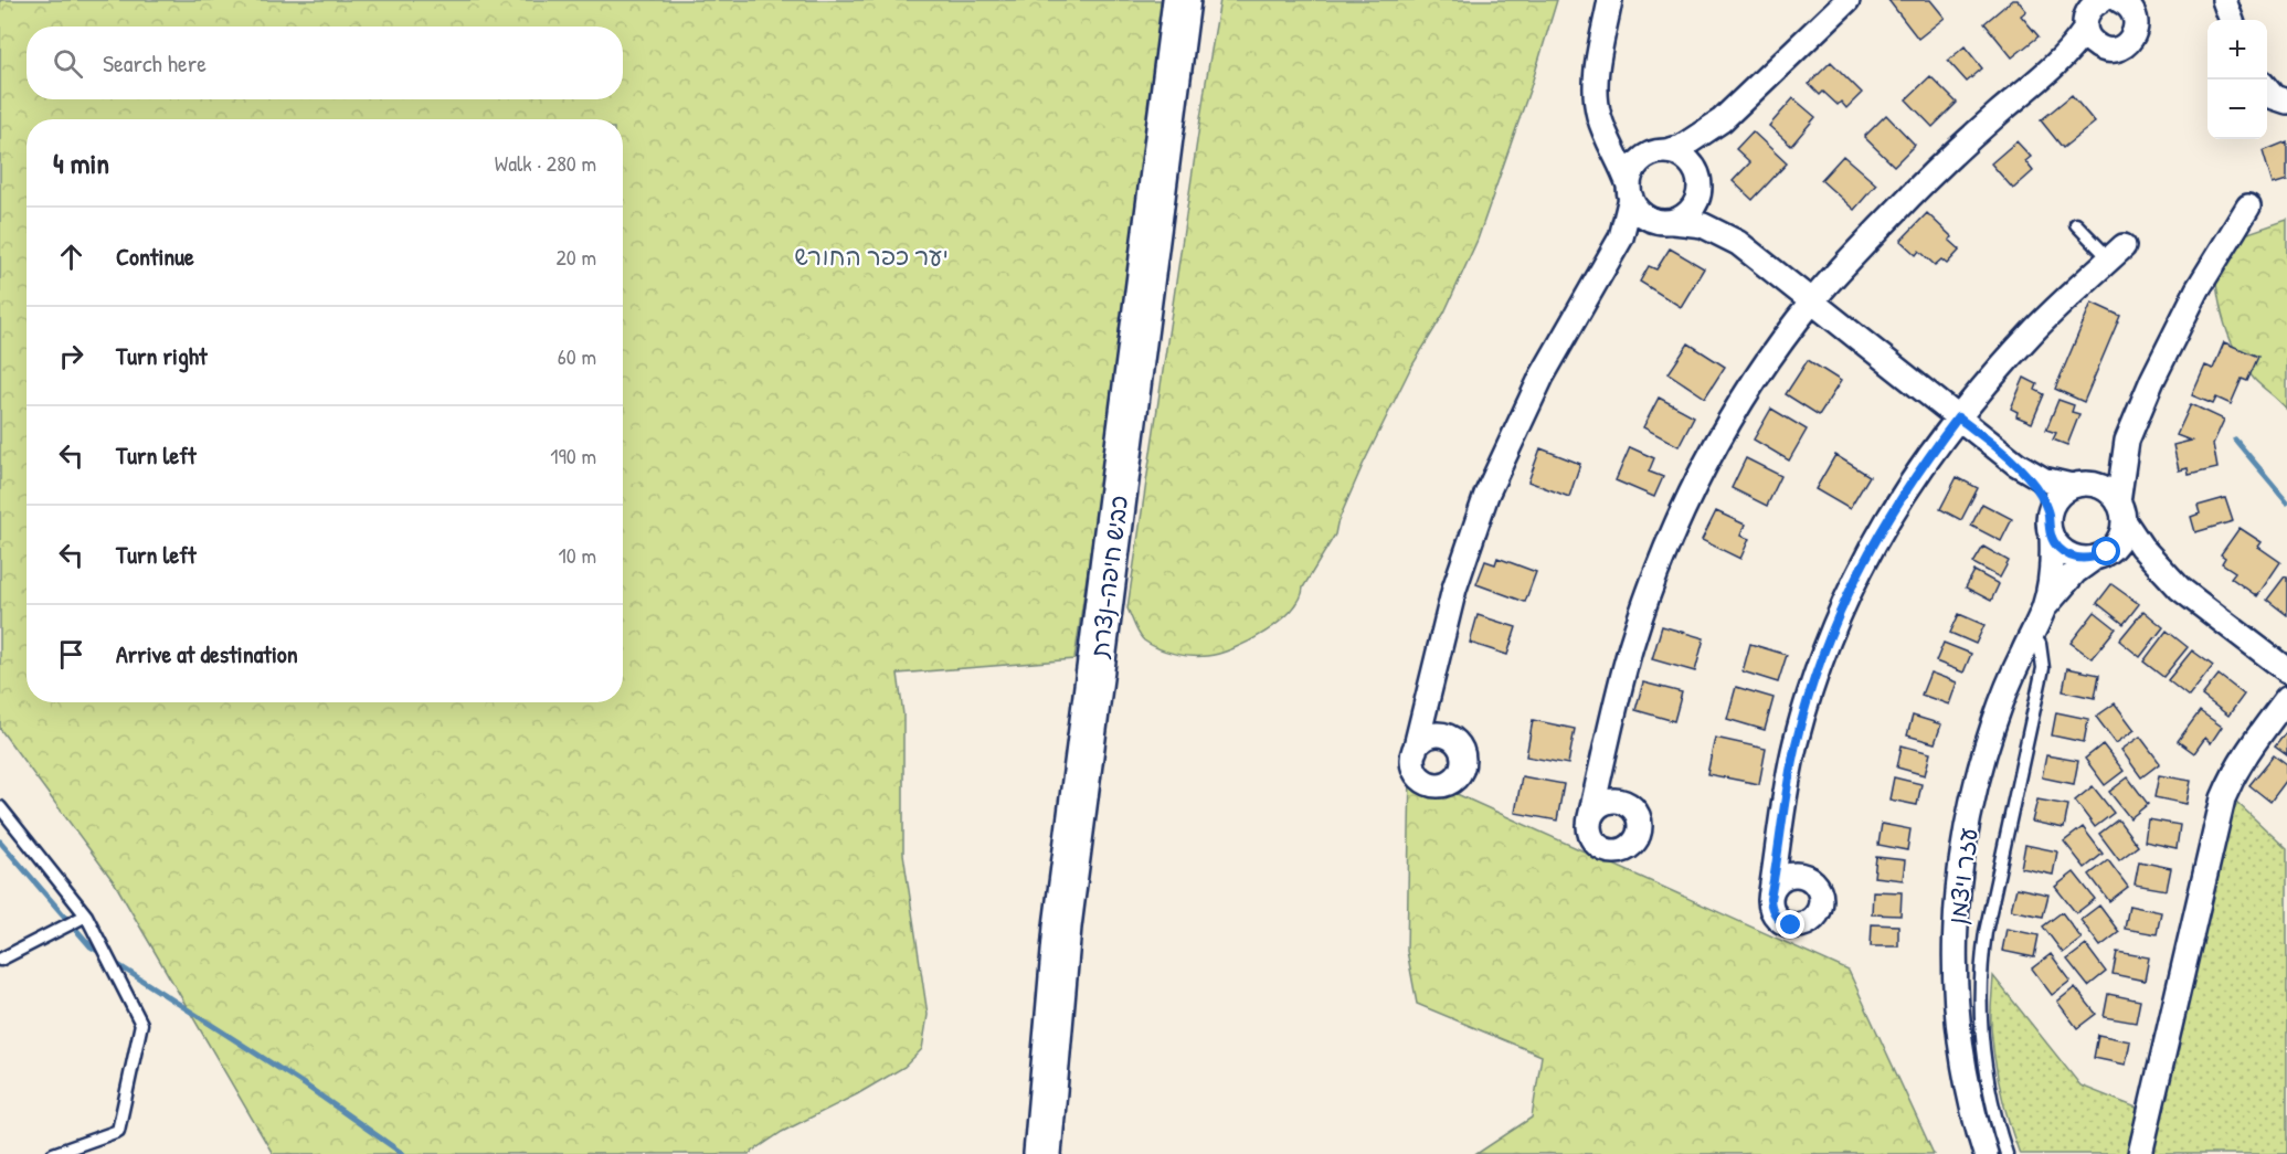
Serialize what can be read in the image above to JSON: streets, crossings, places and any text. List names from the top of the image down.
{
  "streets": {
    "highway": ["כביש חיפה-נצרת"],
    "street": ["עזר ויצמן"]
  },
  "parks": ["יער כפר החורש"],
  "page": {
    "map_buttons": ["+", "−"],
    "search": "Search here",
    "heading": ["4 min", "Walk · 280 m"],
    "list": [
      ["Continue", "20 m"],
      ["Turn right", "60 m"],
      ["Turn left", "190 m"],
      ["Turn left", "10 m"],
      "Arrive at destination"
    ]
  }
}
